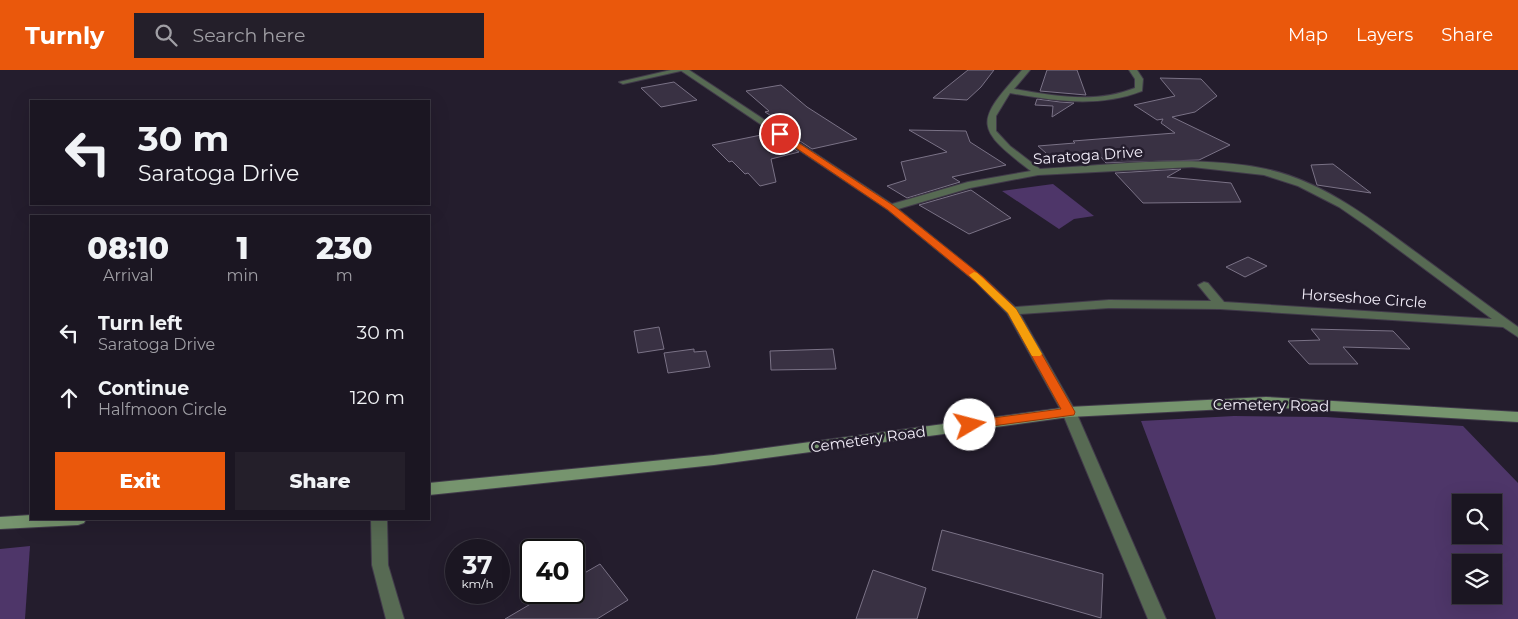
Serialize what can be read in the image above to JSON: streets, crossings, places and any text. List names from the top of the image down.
{
  "streets": {
    "street": ["Saratoga Drive", "Horseshoe Circle", "Cemetery Road"]
  },
  "crossings": [
    ["Saratoga Drive", "Horseshoe Circle"]
  ],
  "page": {
    "header": "Turnly",
    "search": "Search here",
    "nav": ["Map", "Layers", "Share"],
    "turn": ["30 m", "Saratoga Drive"],
    "eta": [
      "08:10",
      "Arrival",
      "1",
      "min",
      "230",
      "m"
    ],
    "list": [
      {
        "name": "Turn left",
        "note": "Saratoga Drive",
        "value": "30 m"
      },
      {
        "name": "Continue",
        "note": "Halfmoon Circle",
        "value": "120 m"
      }
    ],
    "buttons": ["Exit", "Share"],
    "speed": "37 km/h",
    "limit": "40"
  }
}
